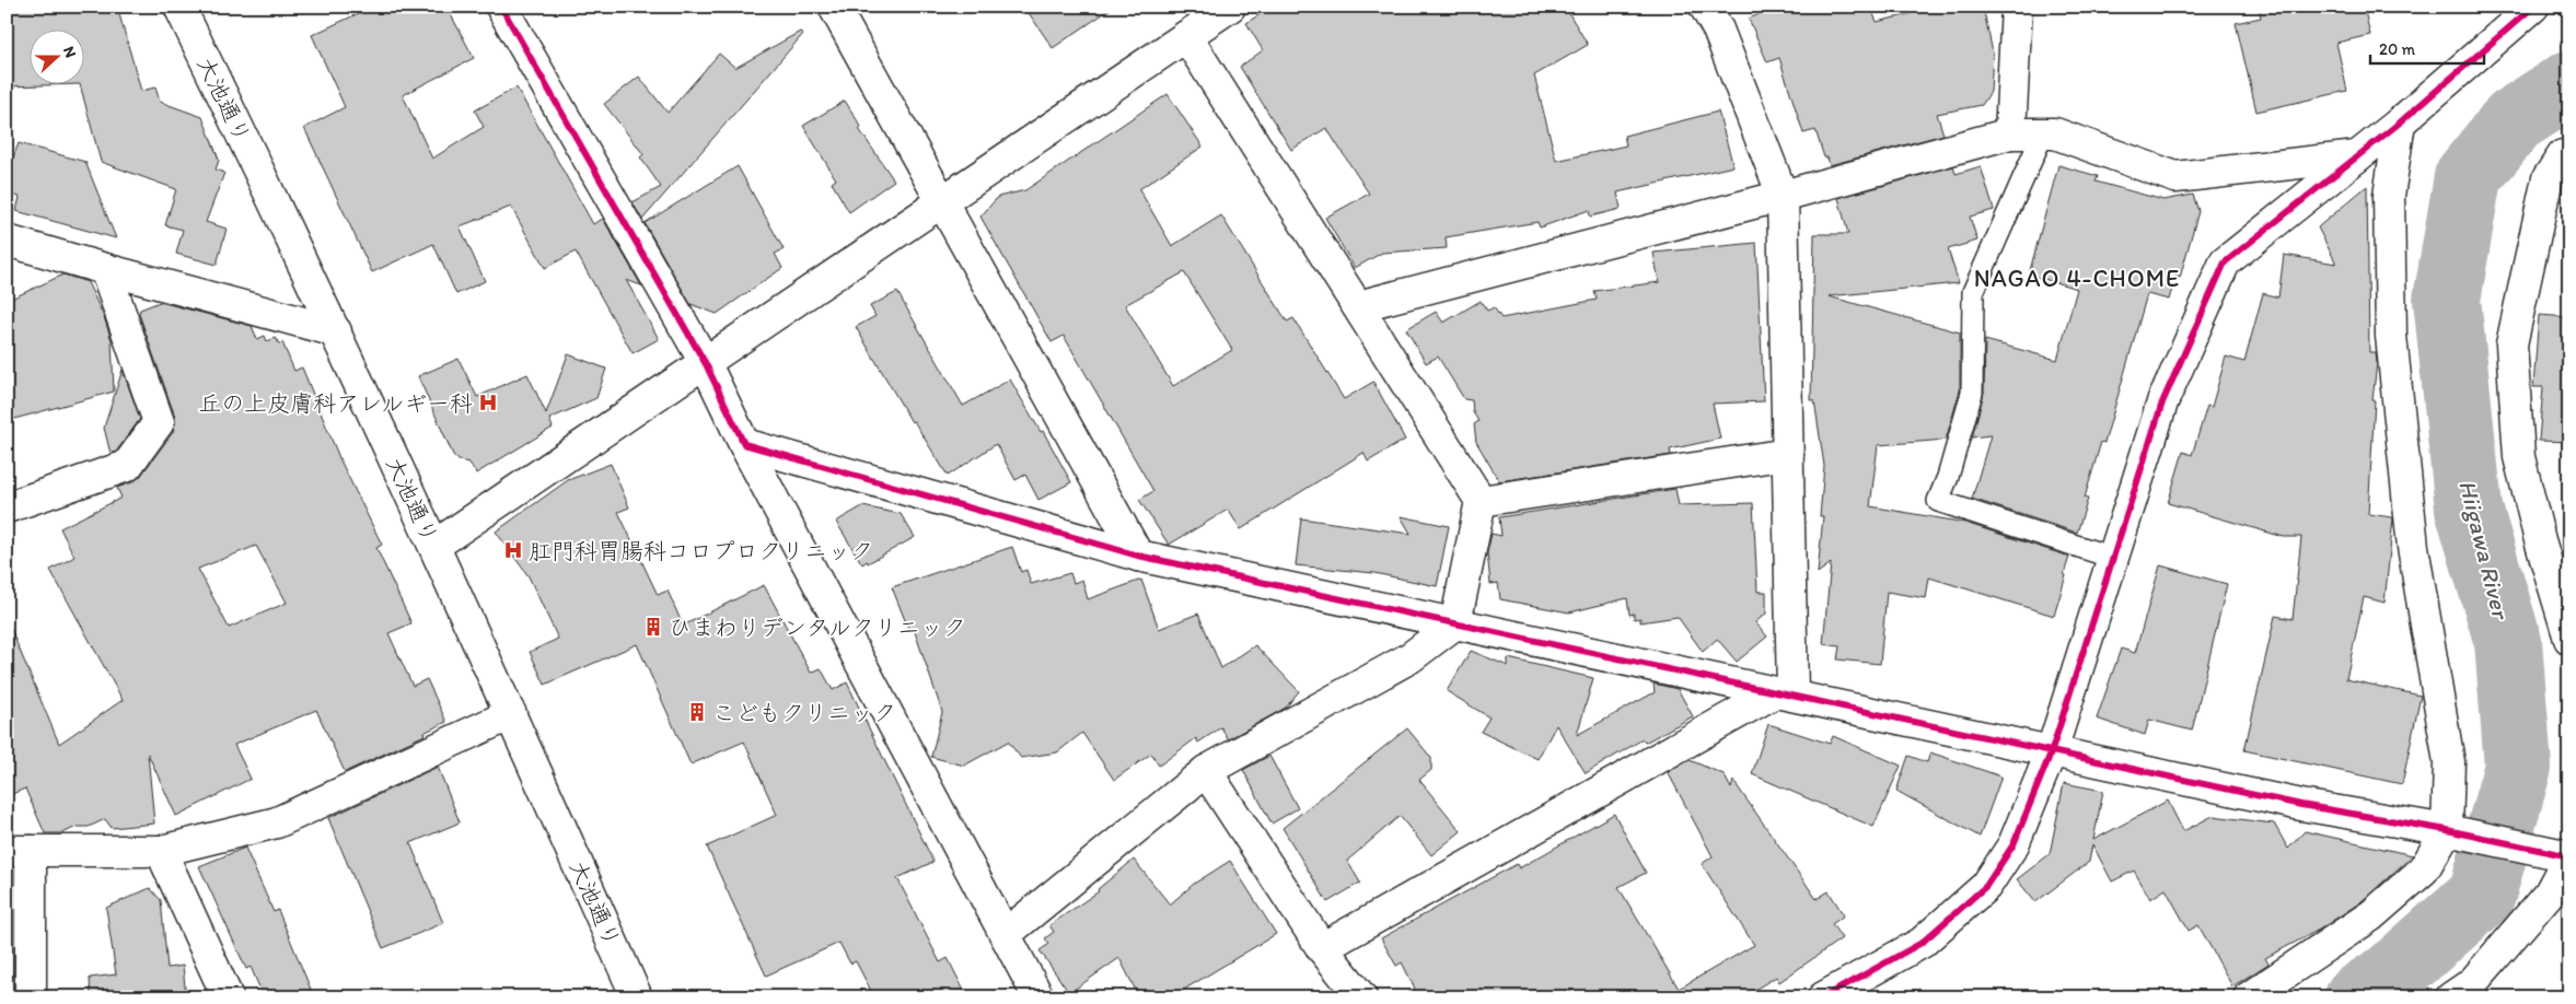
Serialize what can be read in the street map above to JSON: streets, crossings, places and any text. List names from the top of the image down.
{
  "streets": {
    "street": ["大池通り"]
  },
  "districts": ["NAGAO 4-CHOME"],
  "water": ["Hiigawa River"],
  "places": {
    "hospital": ["丘の上皮膚科アレルギー科", "肛門科胃腸科コロプロクリニック"],
    "building": ["ひまわりデンタルクリニック", "こどもクリニック"]
  },
  "scale_bar": "20 m",
  "north": "right"
}
